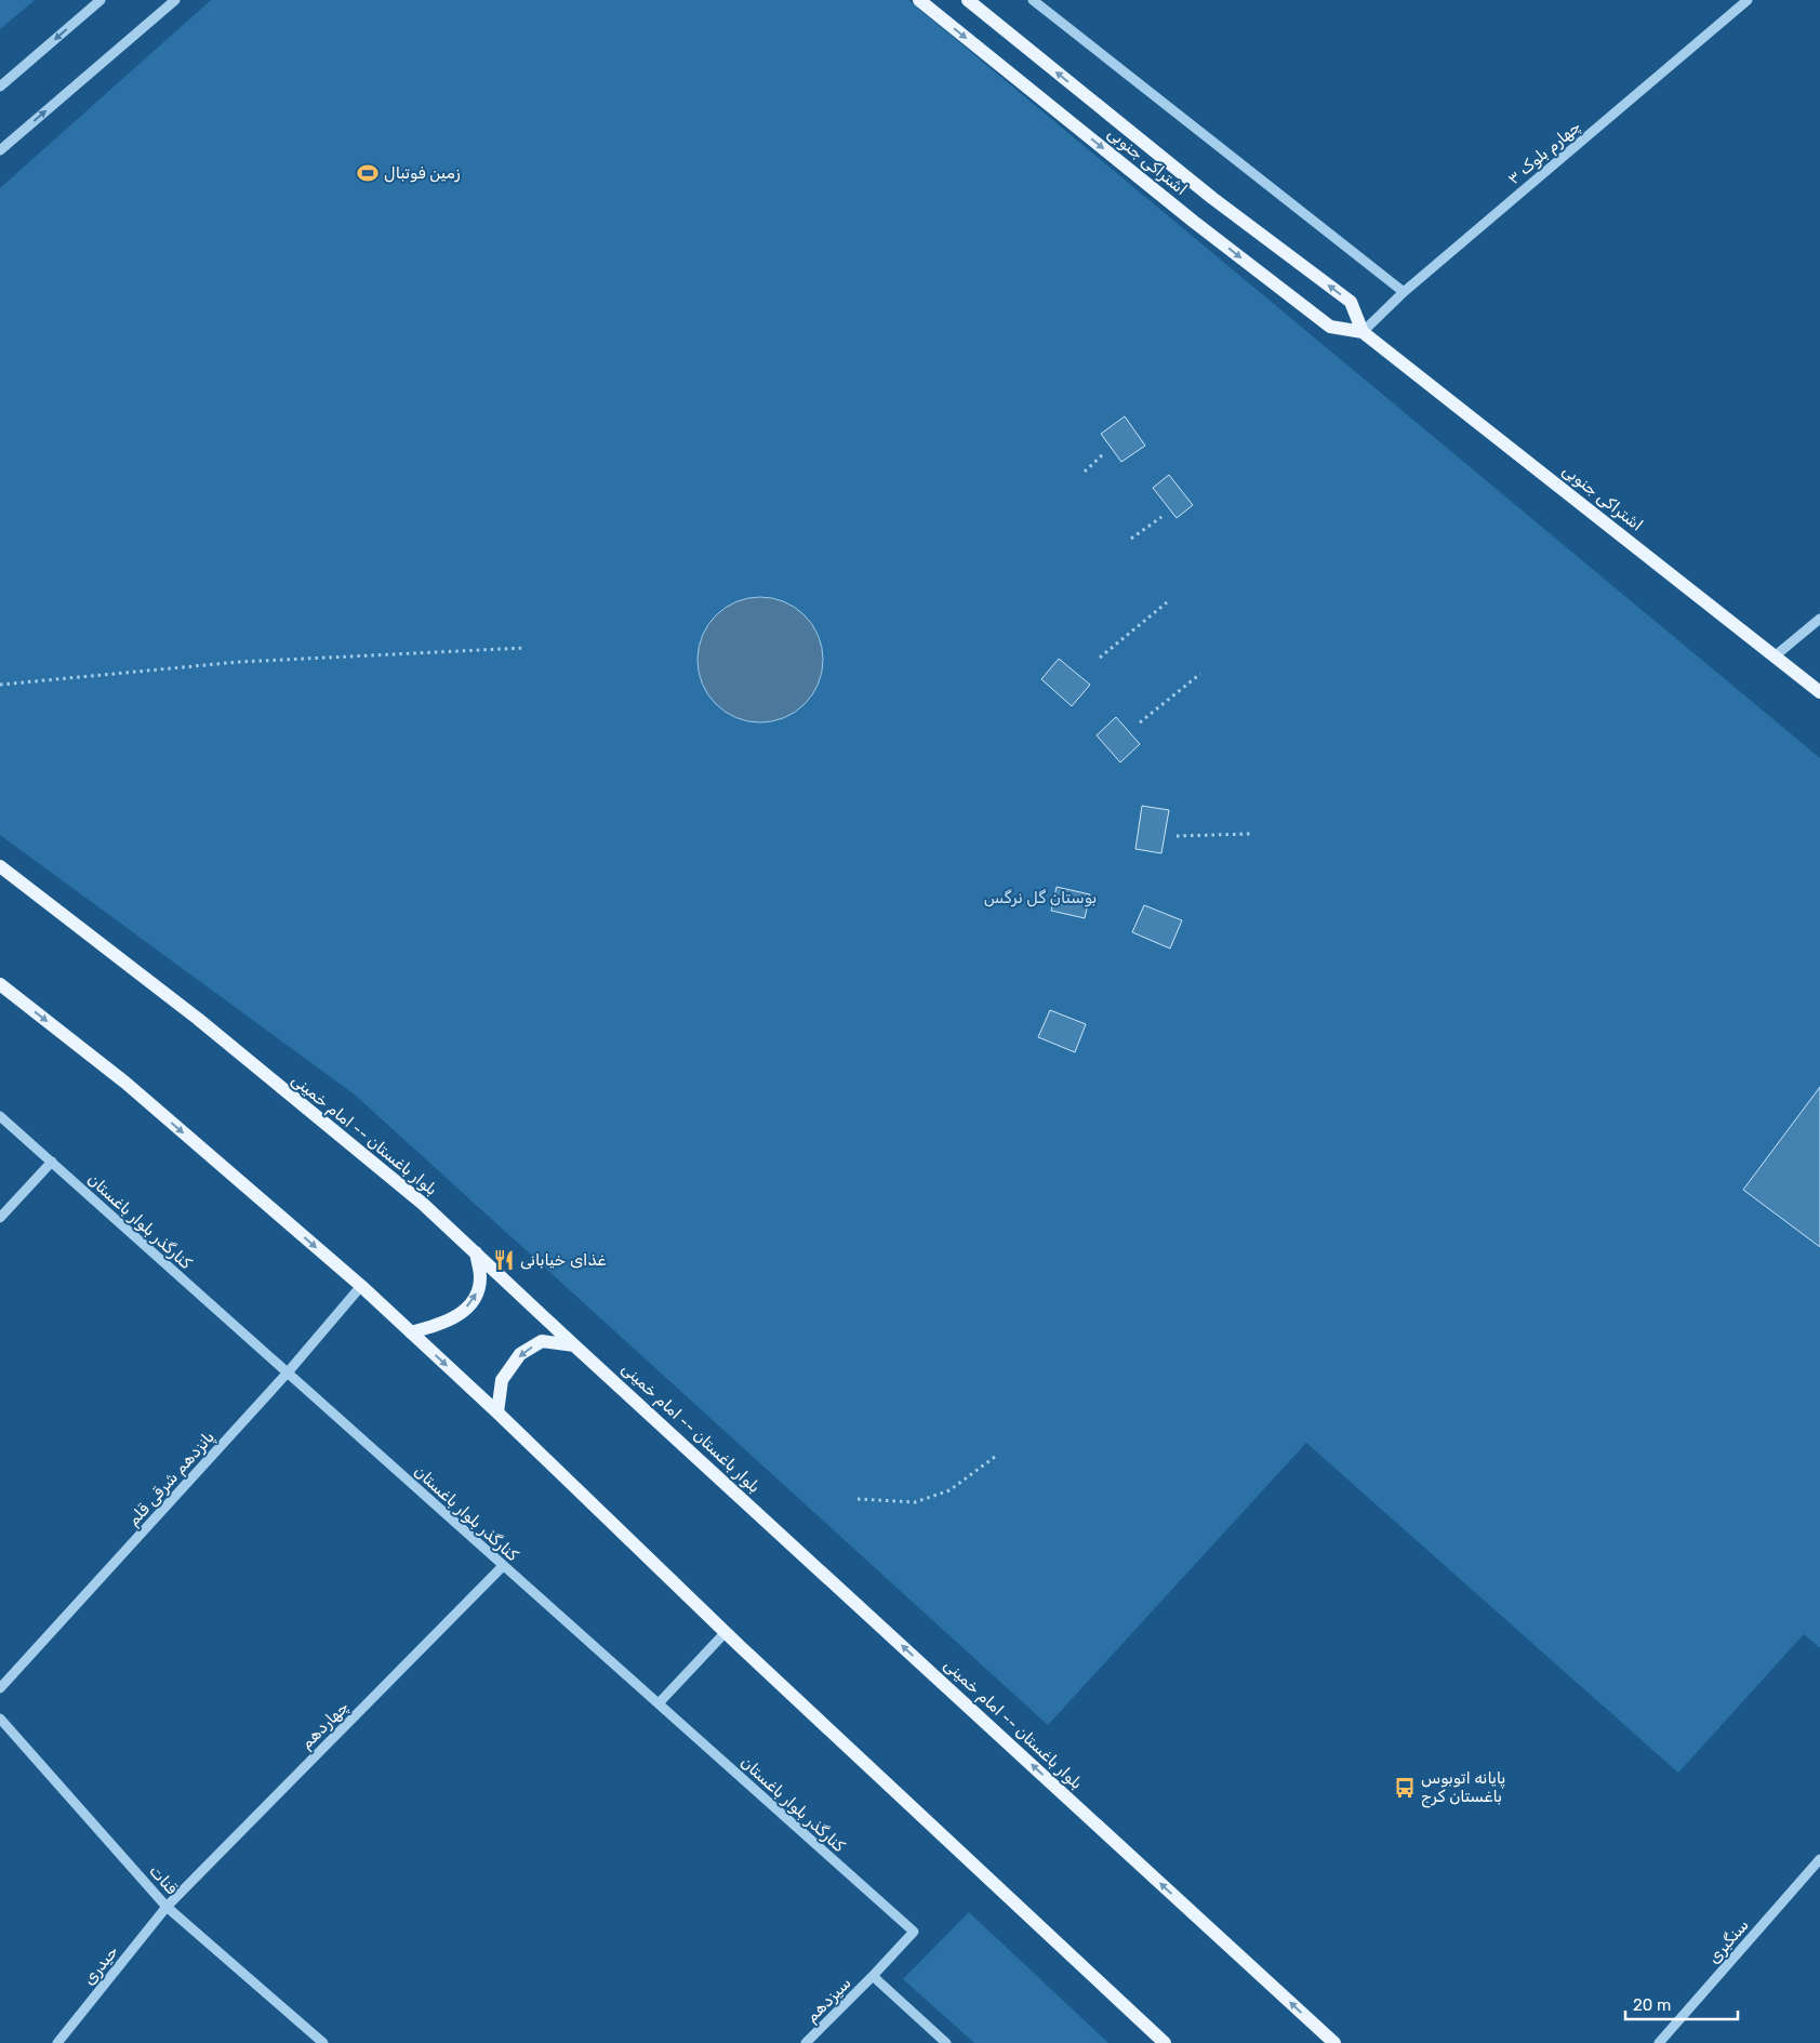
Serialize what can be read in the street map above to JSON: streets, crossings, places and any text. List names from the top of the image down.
{
  "streets": {
    "main road": ["اشتراکی جنوبی", "بلوار باغستان -- امام خمینی"],
    "street": [
      "چهارم بلوک ۳",
      "کنارگذر بلوار باغستان",
      "پانزدهم شرقی قلم",
      "چهاردهم",
      "قنات",
      "سنگبری",
      "حیدری",
      "سیزدهم"
    ]
  },
  "crossings": [
    ["چهارم بلوک ۳", "اشتراکی جنوبی"],
    ["کنارگذر بلوار باغستان", "پانزدهم شرقی قلم"],
    ["کنارگذر بلوار باغستان", "چهاردهم"],
    ["کنارگذر بلوار باغستان", "سیزدهم"],
    ["چهاردهم", "قنات"],
    ["چهاردهم", "حیدری"],
    ["قنات", "حیدری"]
  ],
  "parks": ["بوستان گل نرگس"],
  "places": {
    "sports": ["زمین فوتبال"],
    "restaurant": ["غذای خیابانی"],
    "bus stop": ["پایانه اتوبوس باغستان کرج"]
  },
  "scale_bar": "20 m"
}
